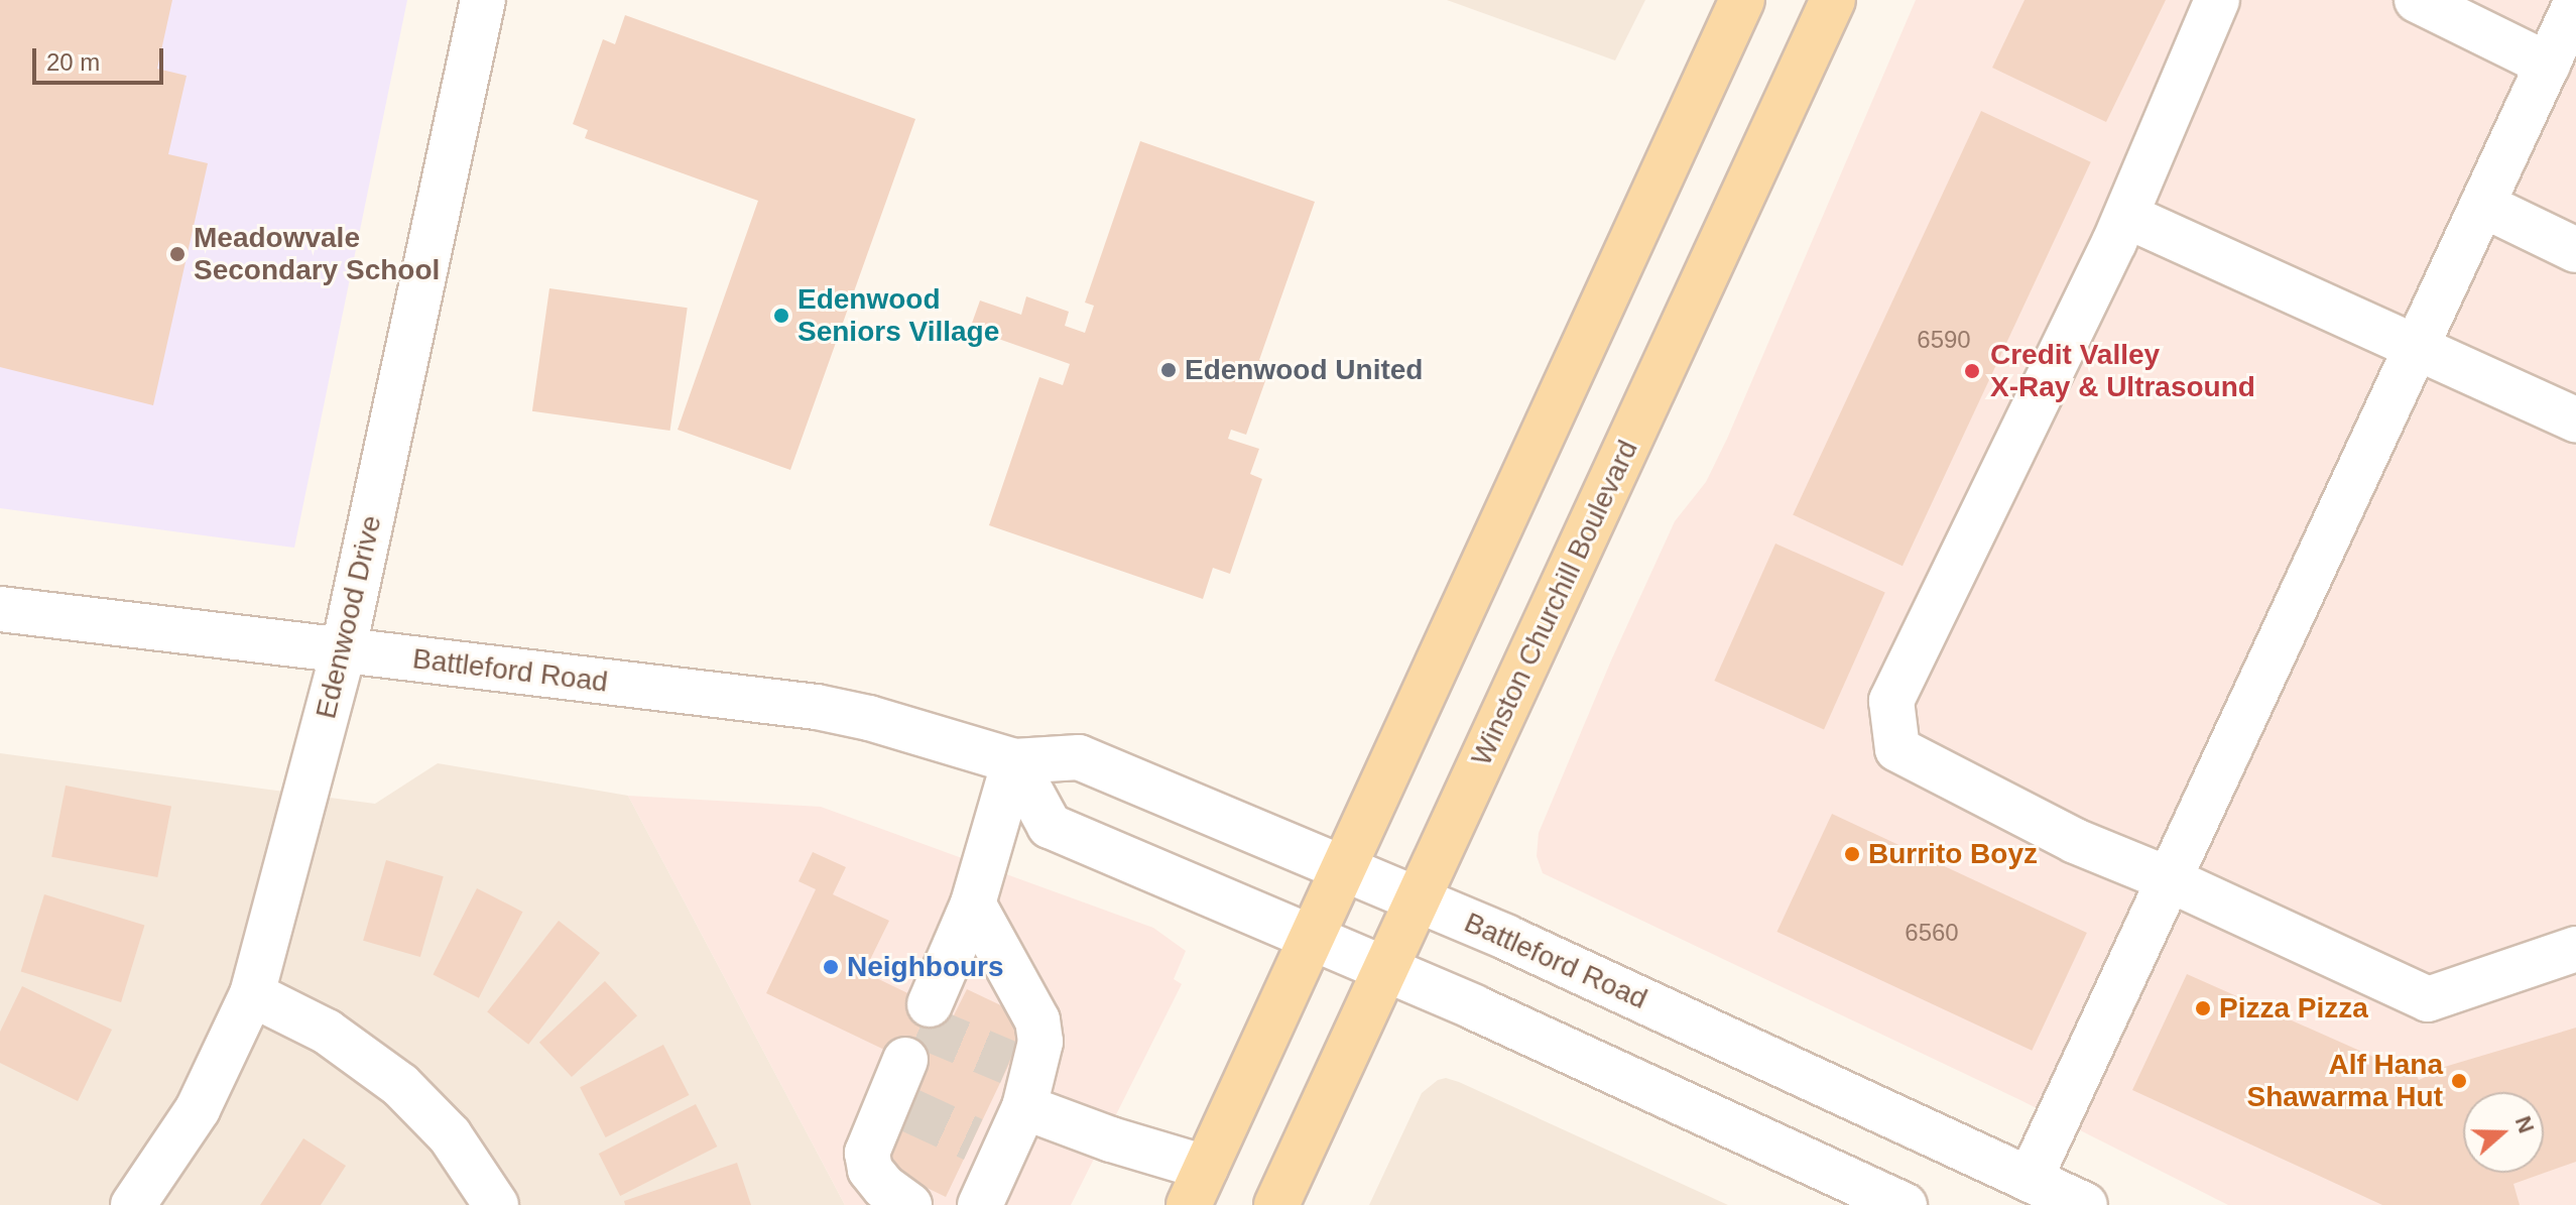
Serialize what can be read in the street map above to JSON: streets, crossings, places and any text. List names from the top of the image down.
{
  "streets": {
    "main road": ["Winston Churchill Boulevard"],
    "street": ["Edenwood Drive", "Battleford Road"]
  },
  "crossings": [
    ["Winston Churchill Boulevard", "Battleford Road"],
    ["Edenwood Drive", "Battleford Road"]
  ],
  "places": [
    "Meadowvale Secondary School",
    "Edenwood Seniors Village",
    "Edenwood United",
    "Credit Valley X-Ray & Ultrasound",
    "Burrito Boyz",
    "Neighbours",
    "Pizza Pizza",
    "Alf Hana Shawarma Hut"
  ],
  "house_numbers": ["6590", "6560"],
  "scale_bar": "20 m",
  "north": "right"
}
